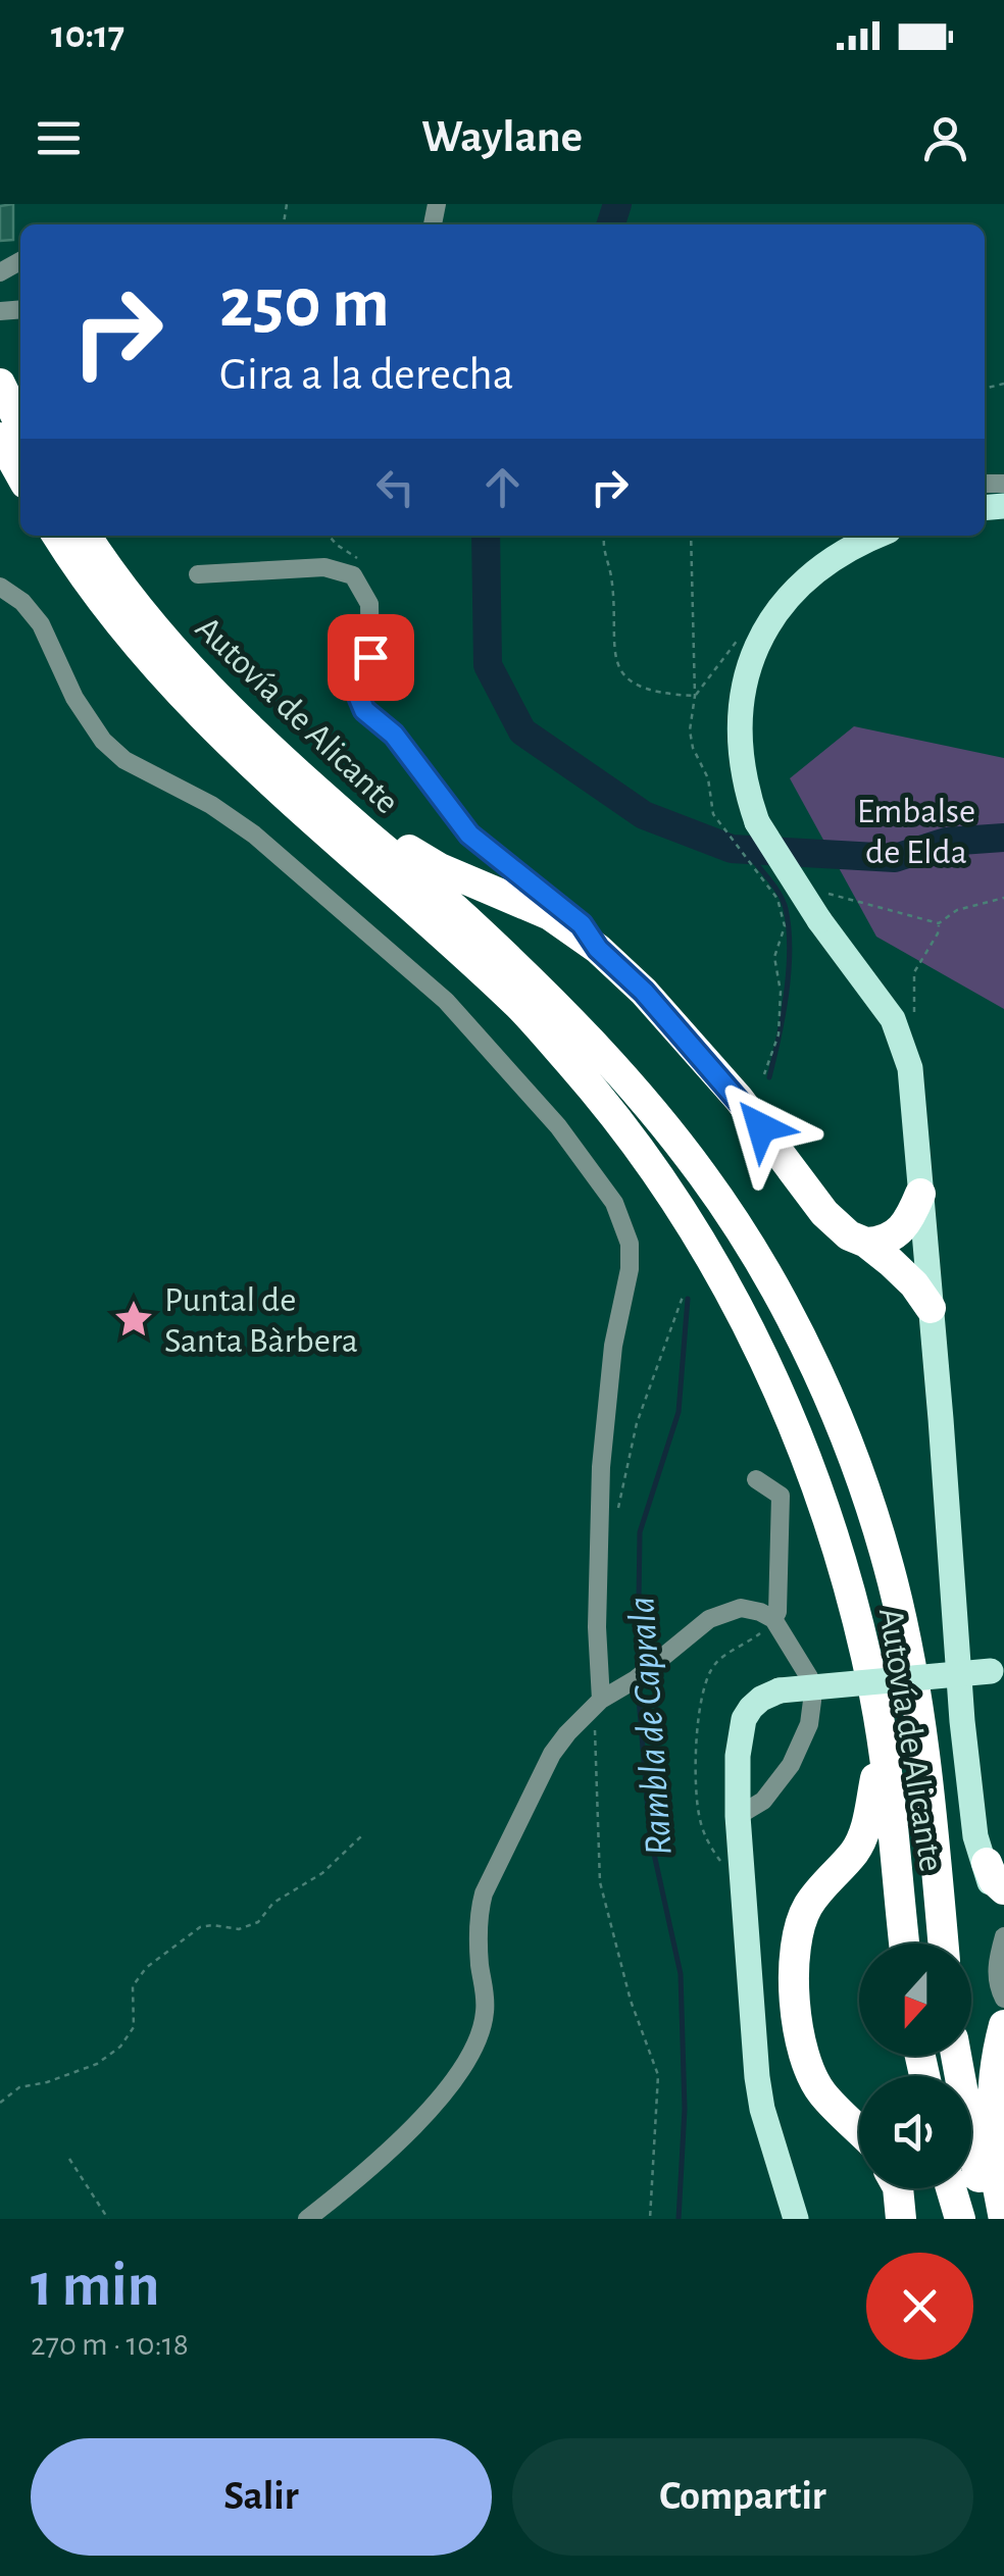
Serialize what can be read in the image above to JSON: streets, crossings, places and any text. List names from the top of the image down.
{
  "streets": {
    "highway": ["Autovía de Alicante"]
  },
  "water": ["Rambla de Caprala"],
  "parks": ["Embalse de Elda"],
  "places": {
    "place": ["Puntal de Santa Bàrbera"]
  },
  "north": "bottom",
  "page": {
    "status": "10:17",
    "header": "Waylane",
    "turn": ["250 m", "Gira a la derecha"],
    "heading": ["1 min", "270 m · 10:18"],
    "buttons": ["Salir", "Compartir"]
  }
}
